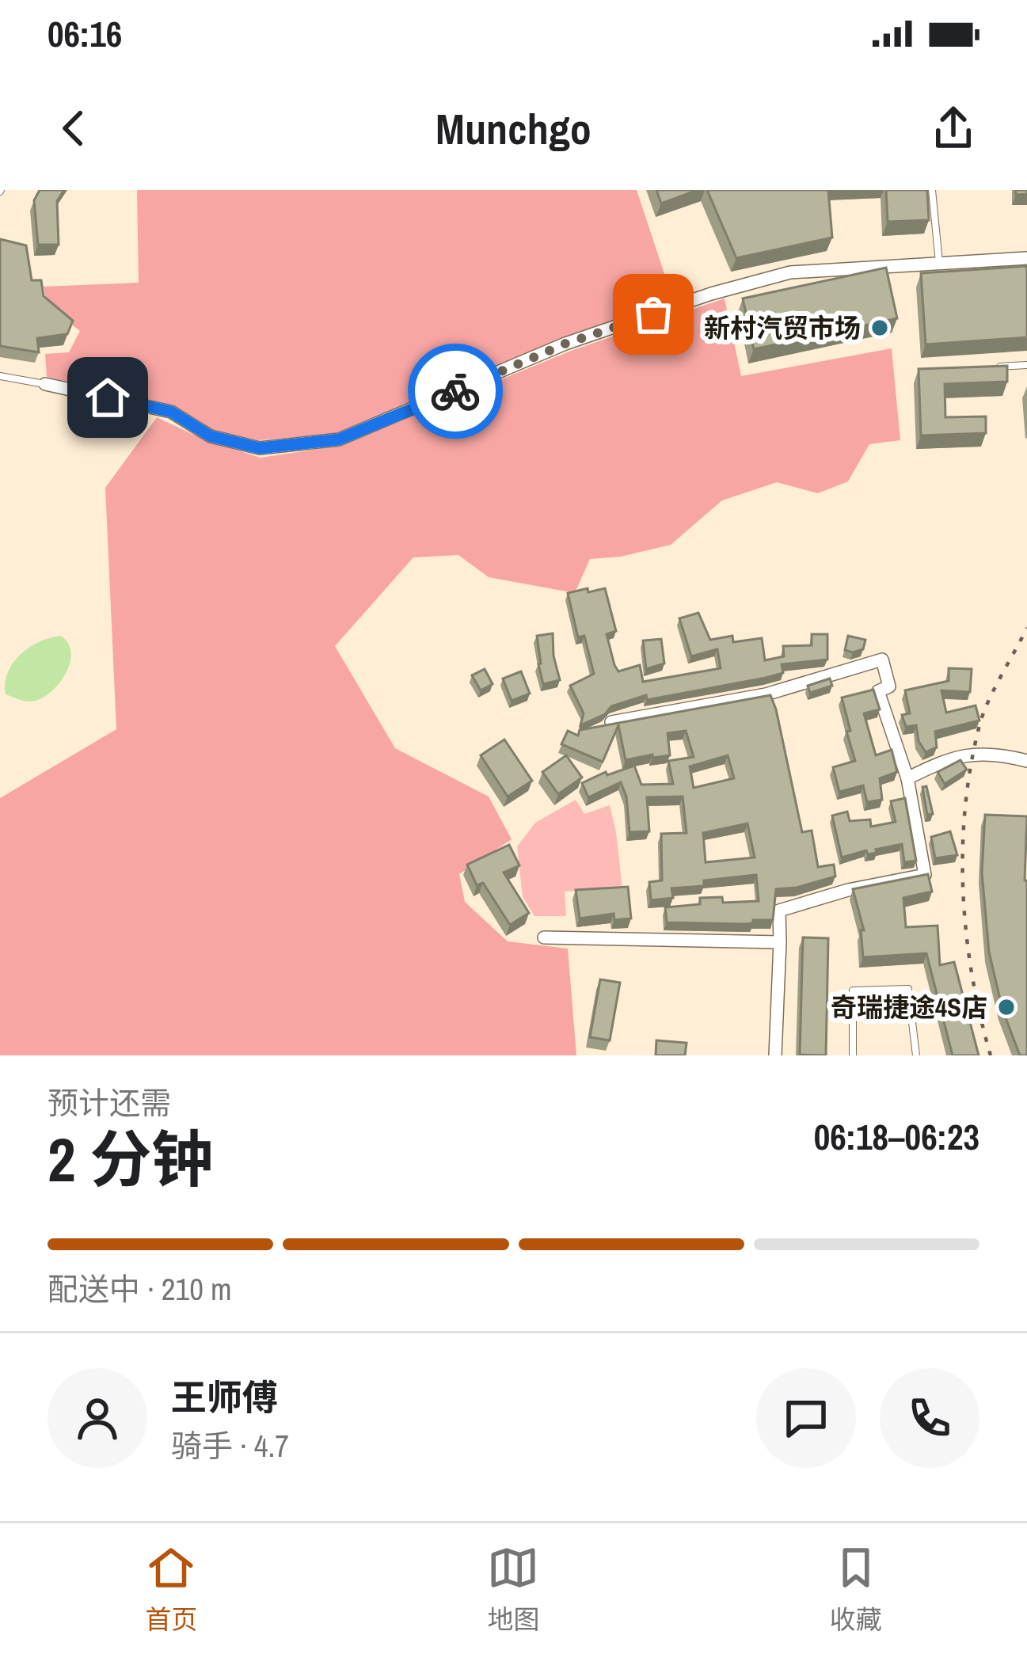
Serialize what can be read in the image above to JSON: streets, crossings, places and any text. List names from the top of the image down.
{
  "places": ["新村汽贸市场", "奇瑞捷途4S店"],
  "page": {
    "status": "06:16",
    "header": "Munchgo",
    "heading": ["2 分钟", "预计还需", "06:18–06:23"],
    "panel": ["王师傅", "骑手 · 4.7"],
    "bar": "配送中 · 210 m",
    "tabs": ["首页", "地图", "收藏"]
  }
}
